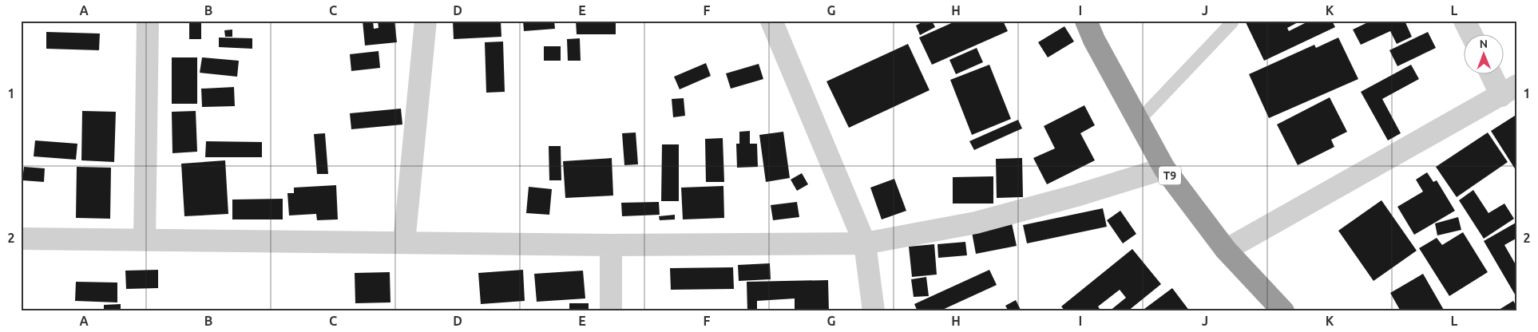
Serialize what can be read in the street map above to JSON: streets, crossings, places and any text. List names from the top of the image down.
{
  "streets": {
    "highway": ["T9"]
  },
  "north": "top",
  "grid": {
    "columns": [
      "A",
      "B",
      "C",
      "D",
      "E",
      "F",
      "G",
      "H",
      "I",
      "J",
      "K",
      "L"
    ],
    "rows": ["1", "2"]
  }
}
